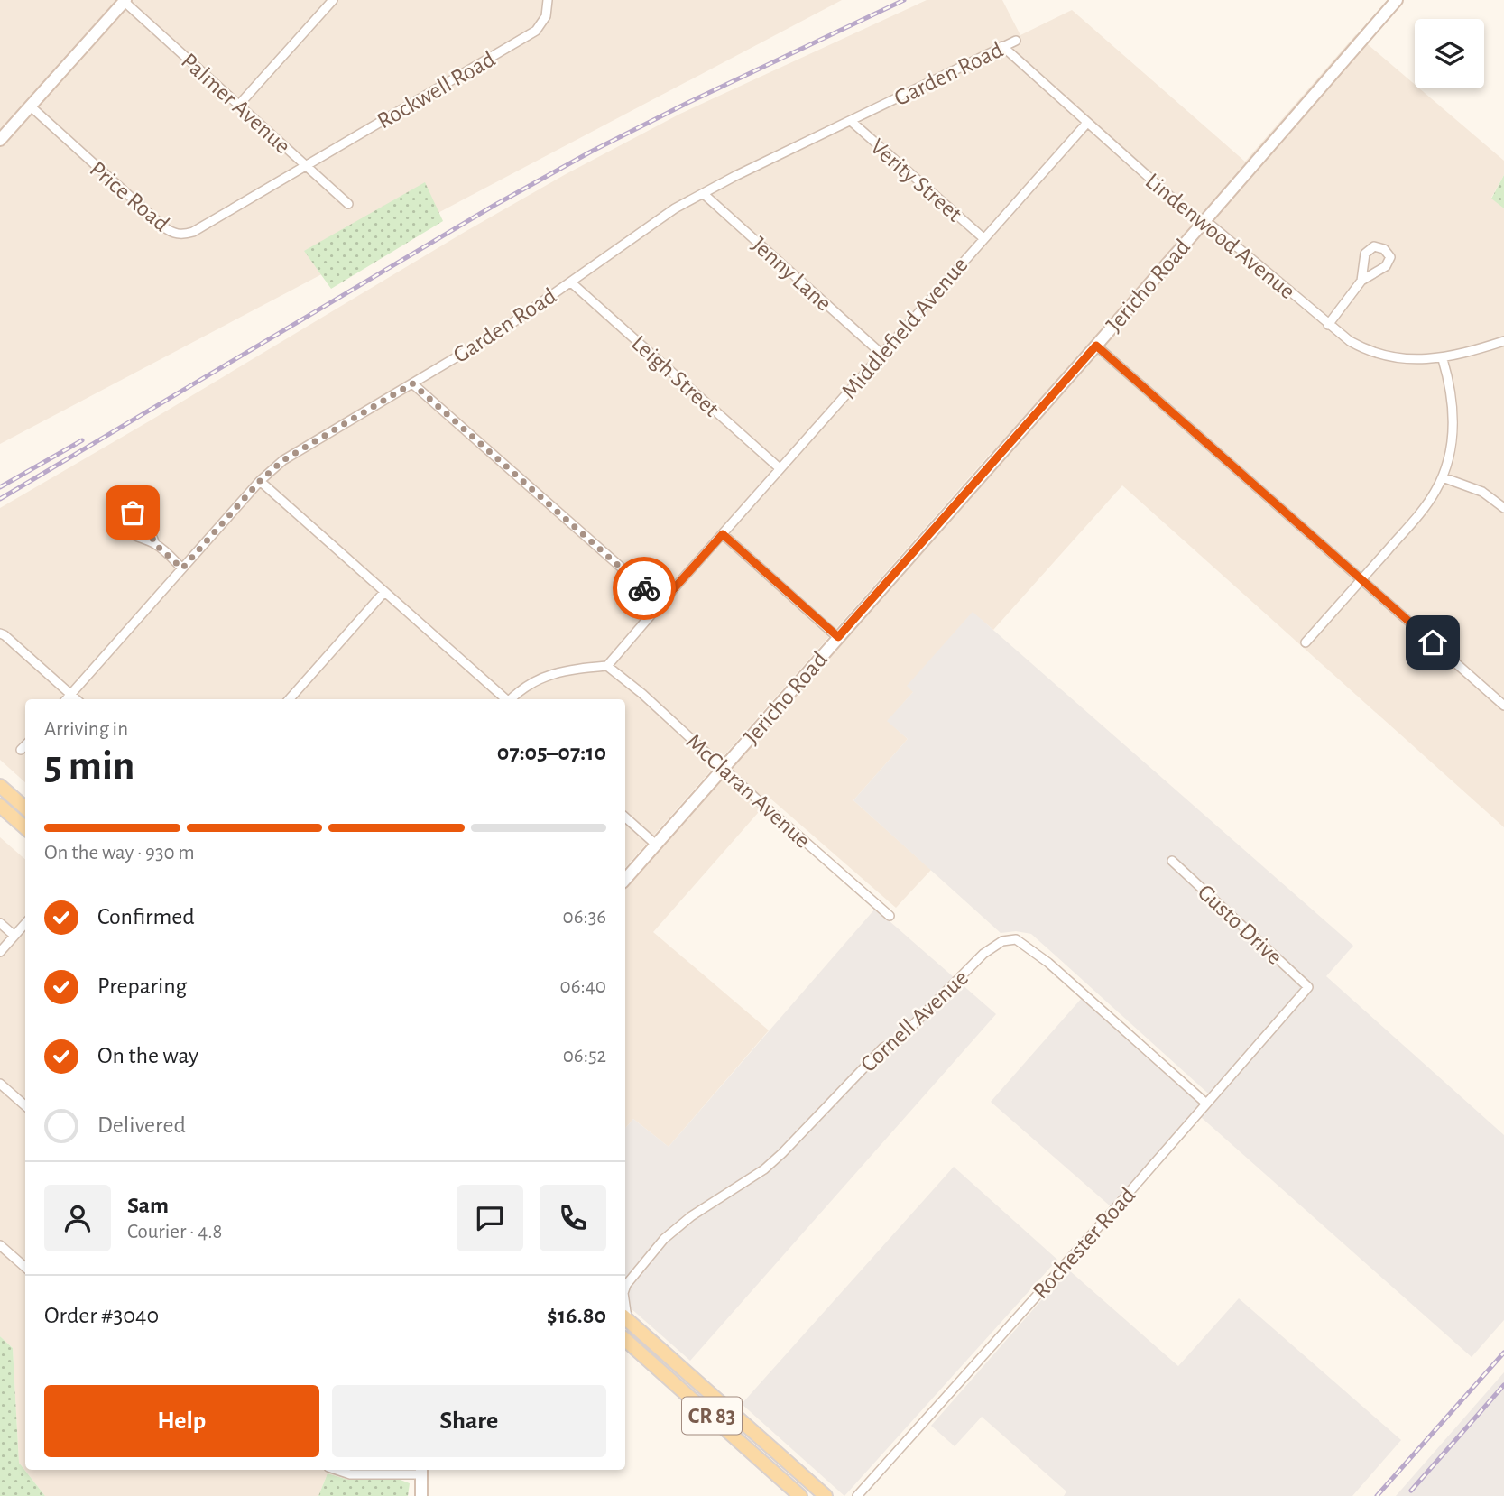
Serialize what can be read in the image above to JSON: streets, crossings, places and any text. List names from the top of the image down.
{
  "streets": {
    "main road": ["Jericho Road", "CR 83"],
    "street": [
      "Garden Road",
      "Rockwell Road",
      "Palmer Avenue",
      "Verity Street",
      "Price Road",
      "Lindenwood Avenue",
      "Jenny Lane",
      "Middlefield Avenue",
      "Leigh Street",
      "McClaran Avenue",
      "Gusto Drive",
      "Cornell Avenue",
      "Rochester Road"
    ]
  },
  "crossings": [
    ["Garden Road", "Verity Street"],
    ["Garden Road", "Lindenwood Avenue"],
    ["Garden Road", "Jenny Lane"],
    ["Garden Road", "Leigh Street"],
    ["Rockwell Road", "Palmer Avenue"],
    ["Rockwell Road", "Price Road"],
    ["Palmer Avenue", "Price Road"],
    ["Verity Street", "Middlefield Avenue"],
    ["Lindenwood Avenue", "Jericho Road"],
    ["Lindenwood Avenue", "Middlefield Avenue"],
    ["Jenny Lane", "Middlefield Avenue"],
    ["Jericho Road", "McClaran Avenue"],
    ["Middlefield Avenue", "Leigh Street"],
    ["Middlefield Avenue", "McClaran Avenue"],
    ["Gusto Drive", "Rochester Road"],
    ["Cornell Avenue", "Rochester Road"]
  ],
  "page": {
    "heading": ["5 min", "Arriving in", "07:05–07:10"],
    "panel": [
      "Sam",
      "Courier · 4.8",
      "Order #3040",
      "$16.80"
    ],
    "bar": "On the way · 930 m",
    "list": [
      ["Confirmed", "06:36"],
      ["Preparing", "06:40"],
      ["On the way", "06:52"],
      "Delivered"
    ],
    "buttons": ["Help", "Share"]
  }
}
